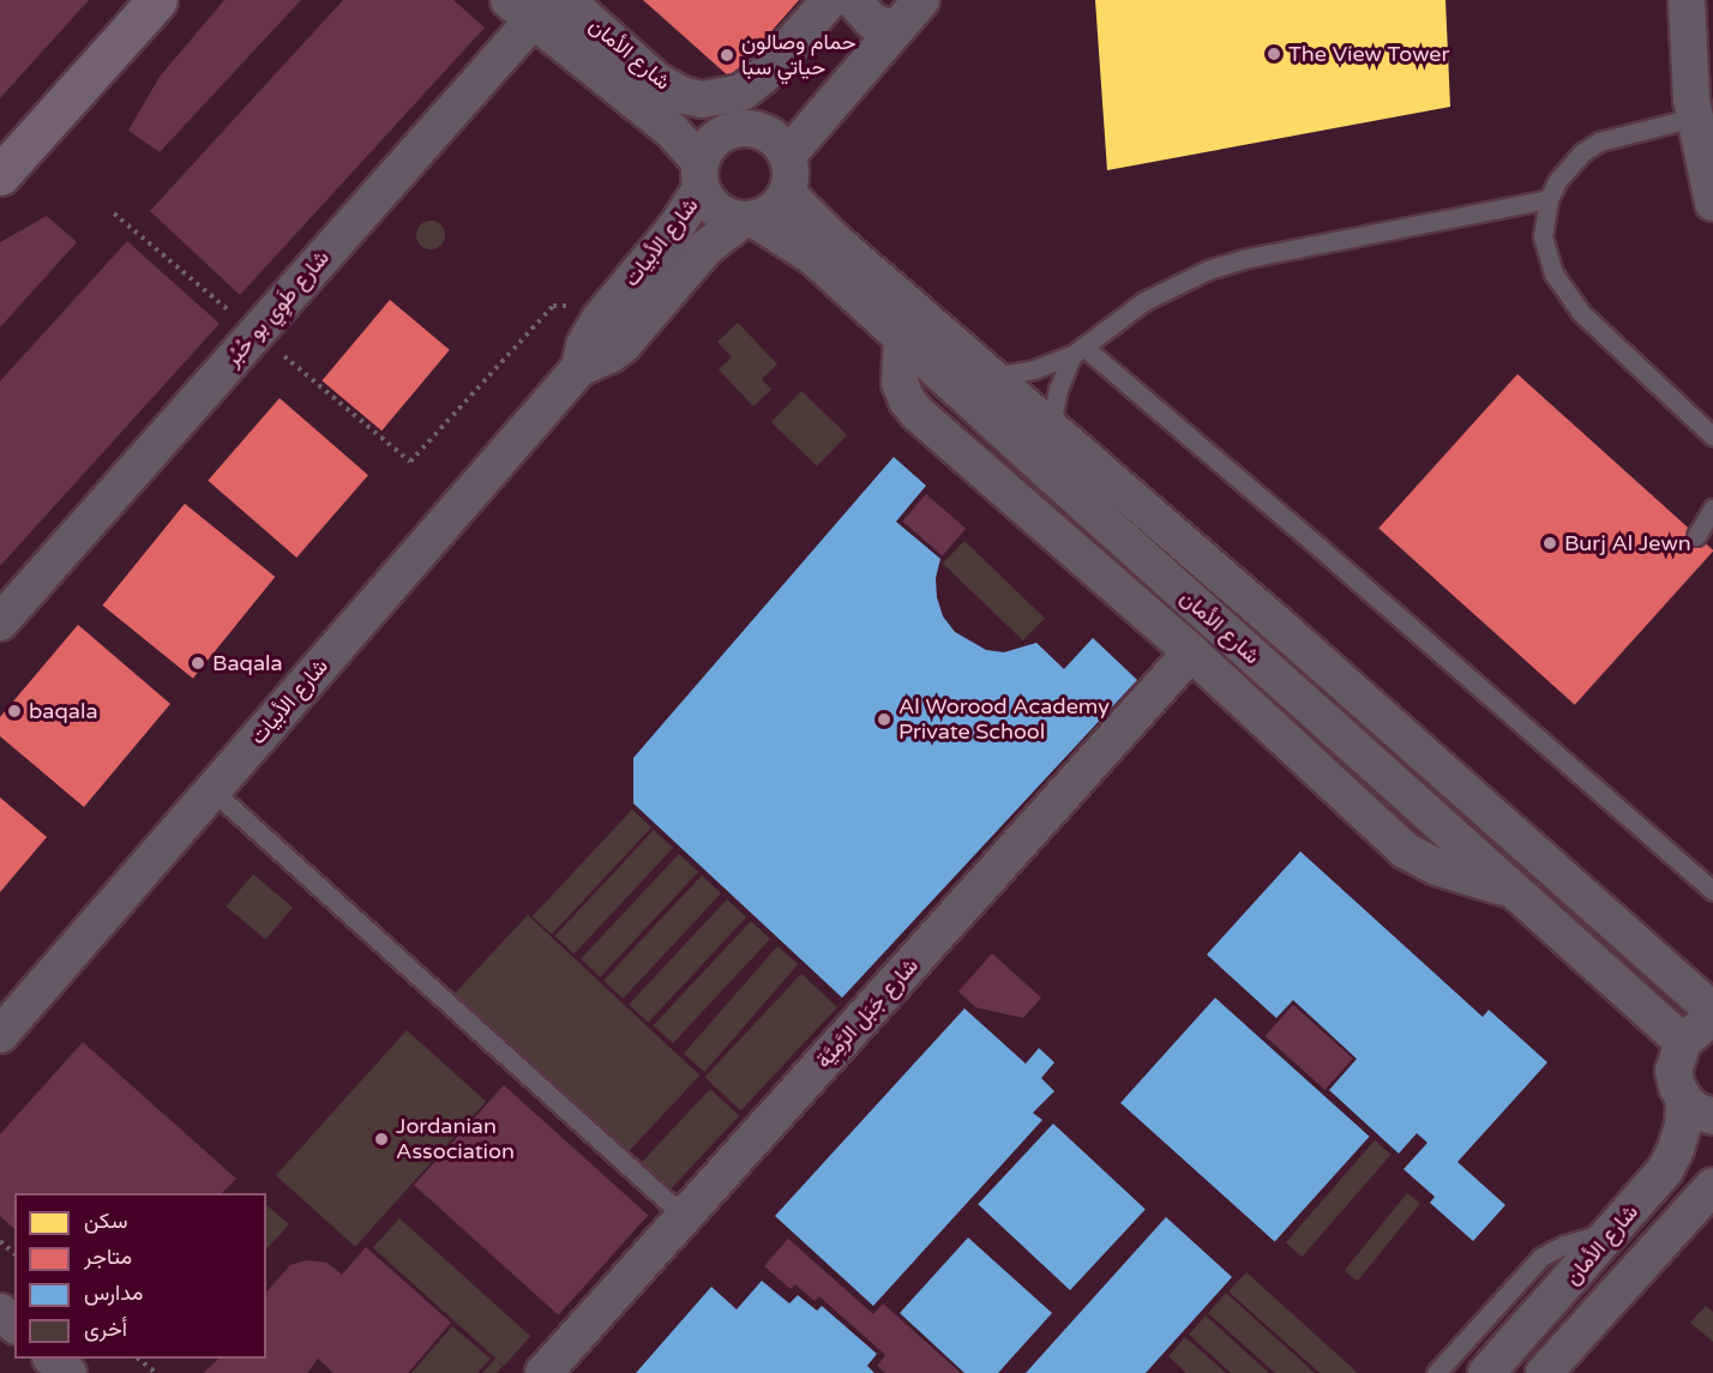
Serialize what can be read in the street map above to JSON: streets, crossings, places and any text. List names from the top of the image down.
{
  "streets": {
    "street": [
      "شارع الأمان",
      "شارع الأبيات",
      "شارع طَوِي بو حُبُر",
      "شارع جَبَل الرَّمِيَّة"
    ]
  },
  "crossings": [
    ["شارع الأمان", "شارع الأبيات"],
    ["شارع الأمان", "شارع طَوِي بو حُبُر"]
  ],
  "places": [
    "The View Tower",
    "حمام وصالون حياتي سبا",
    "Burj Al Jewn",
    "Baqala",
    "baqala",
    "Al Worood Academy Private School",
    "Jordanian Association"
  ],
  "legend": [
    "سكن",
    "متاجر",
    "مدارس",
    "أخرى"
  ]
}
